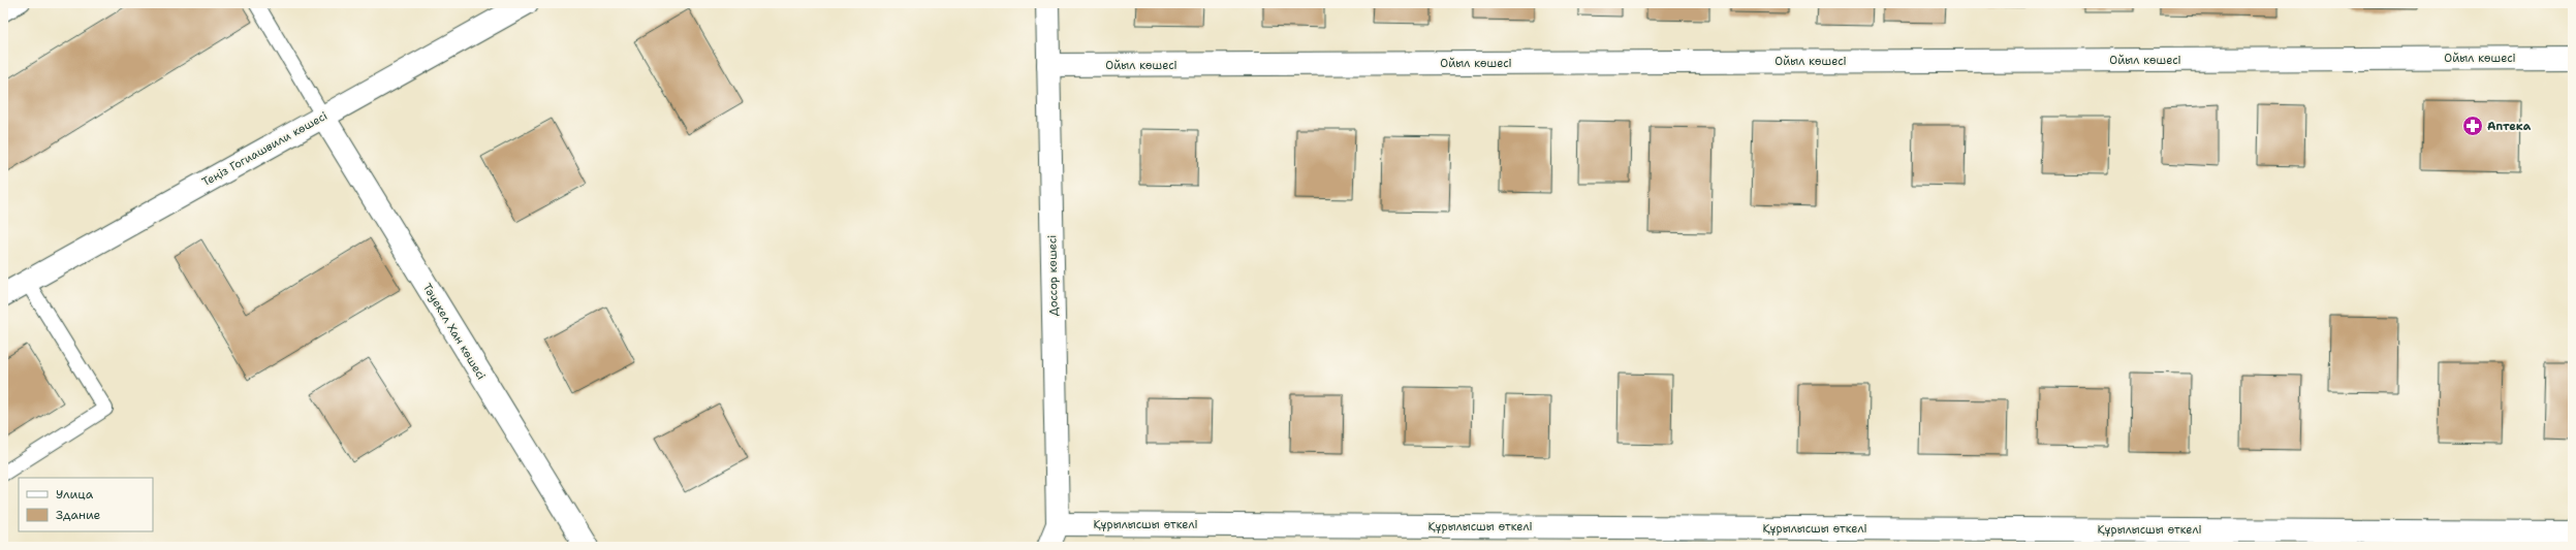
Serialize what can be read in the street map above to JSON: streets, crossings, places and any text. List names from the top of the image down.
{
  "streets": {
    "street": [
      "Ойыл көшесі",
      "Теңіз Гогиашвили көшесі",
      "Доссор көшесі",
      "Тәуекел Хан көшесі",
      "Құрылысшы өткелі"
    ]
  },
  "crossings": [
    ["Ойыл көшесі", "Доссор көшесі"],
    ["Теңіз Гогиашвили көшесі", "Тәуекел Хан көшесі"],
    ["Доссор көшесі", "Құрылысшы өткелі"]
  ],
  "places": {
    "pharmacy": ["Аптека"]
  },
  "legend": ["Улица", "Здание"]
}
